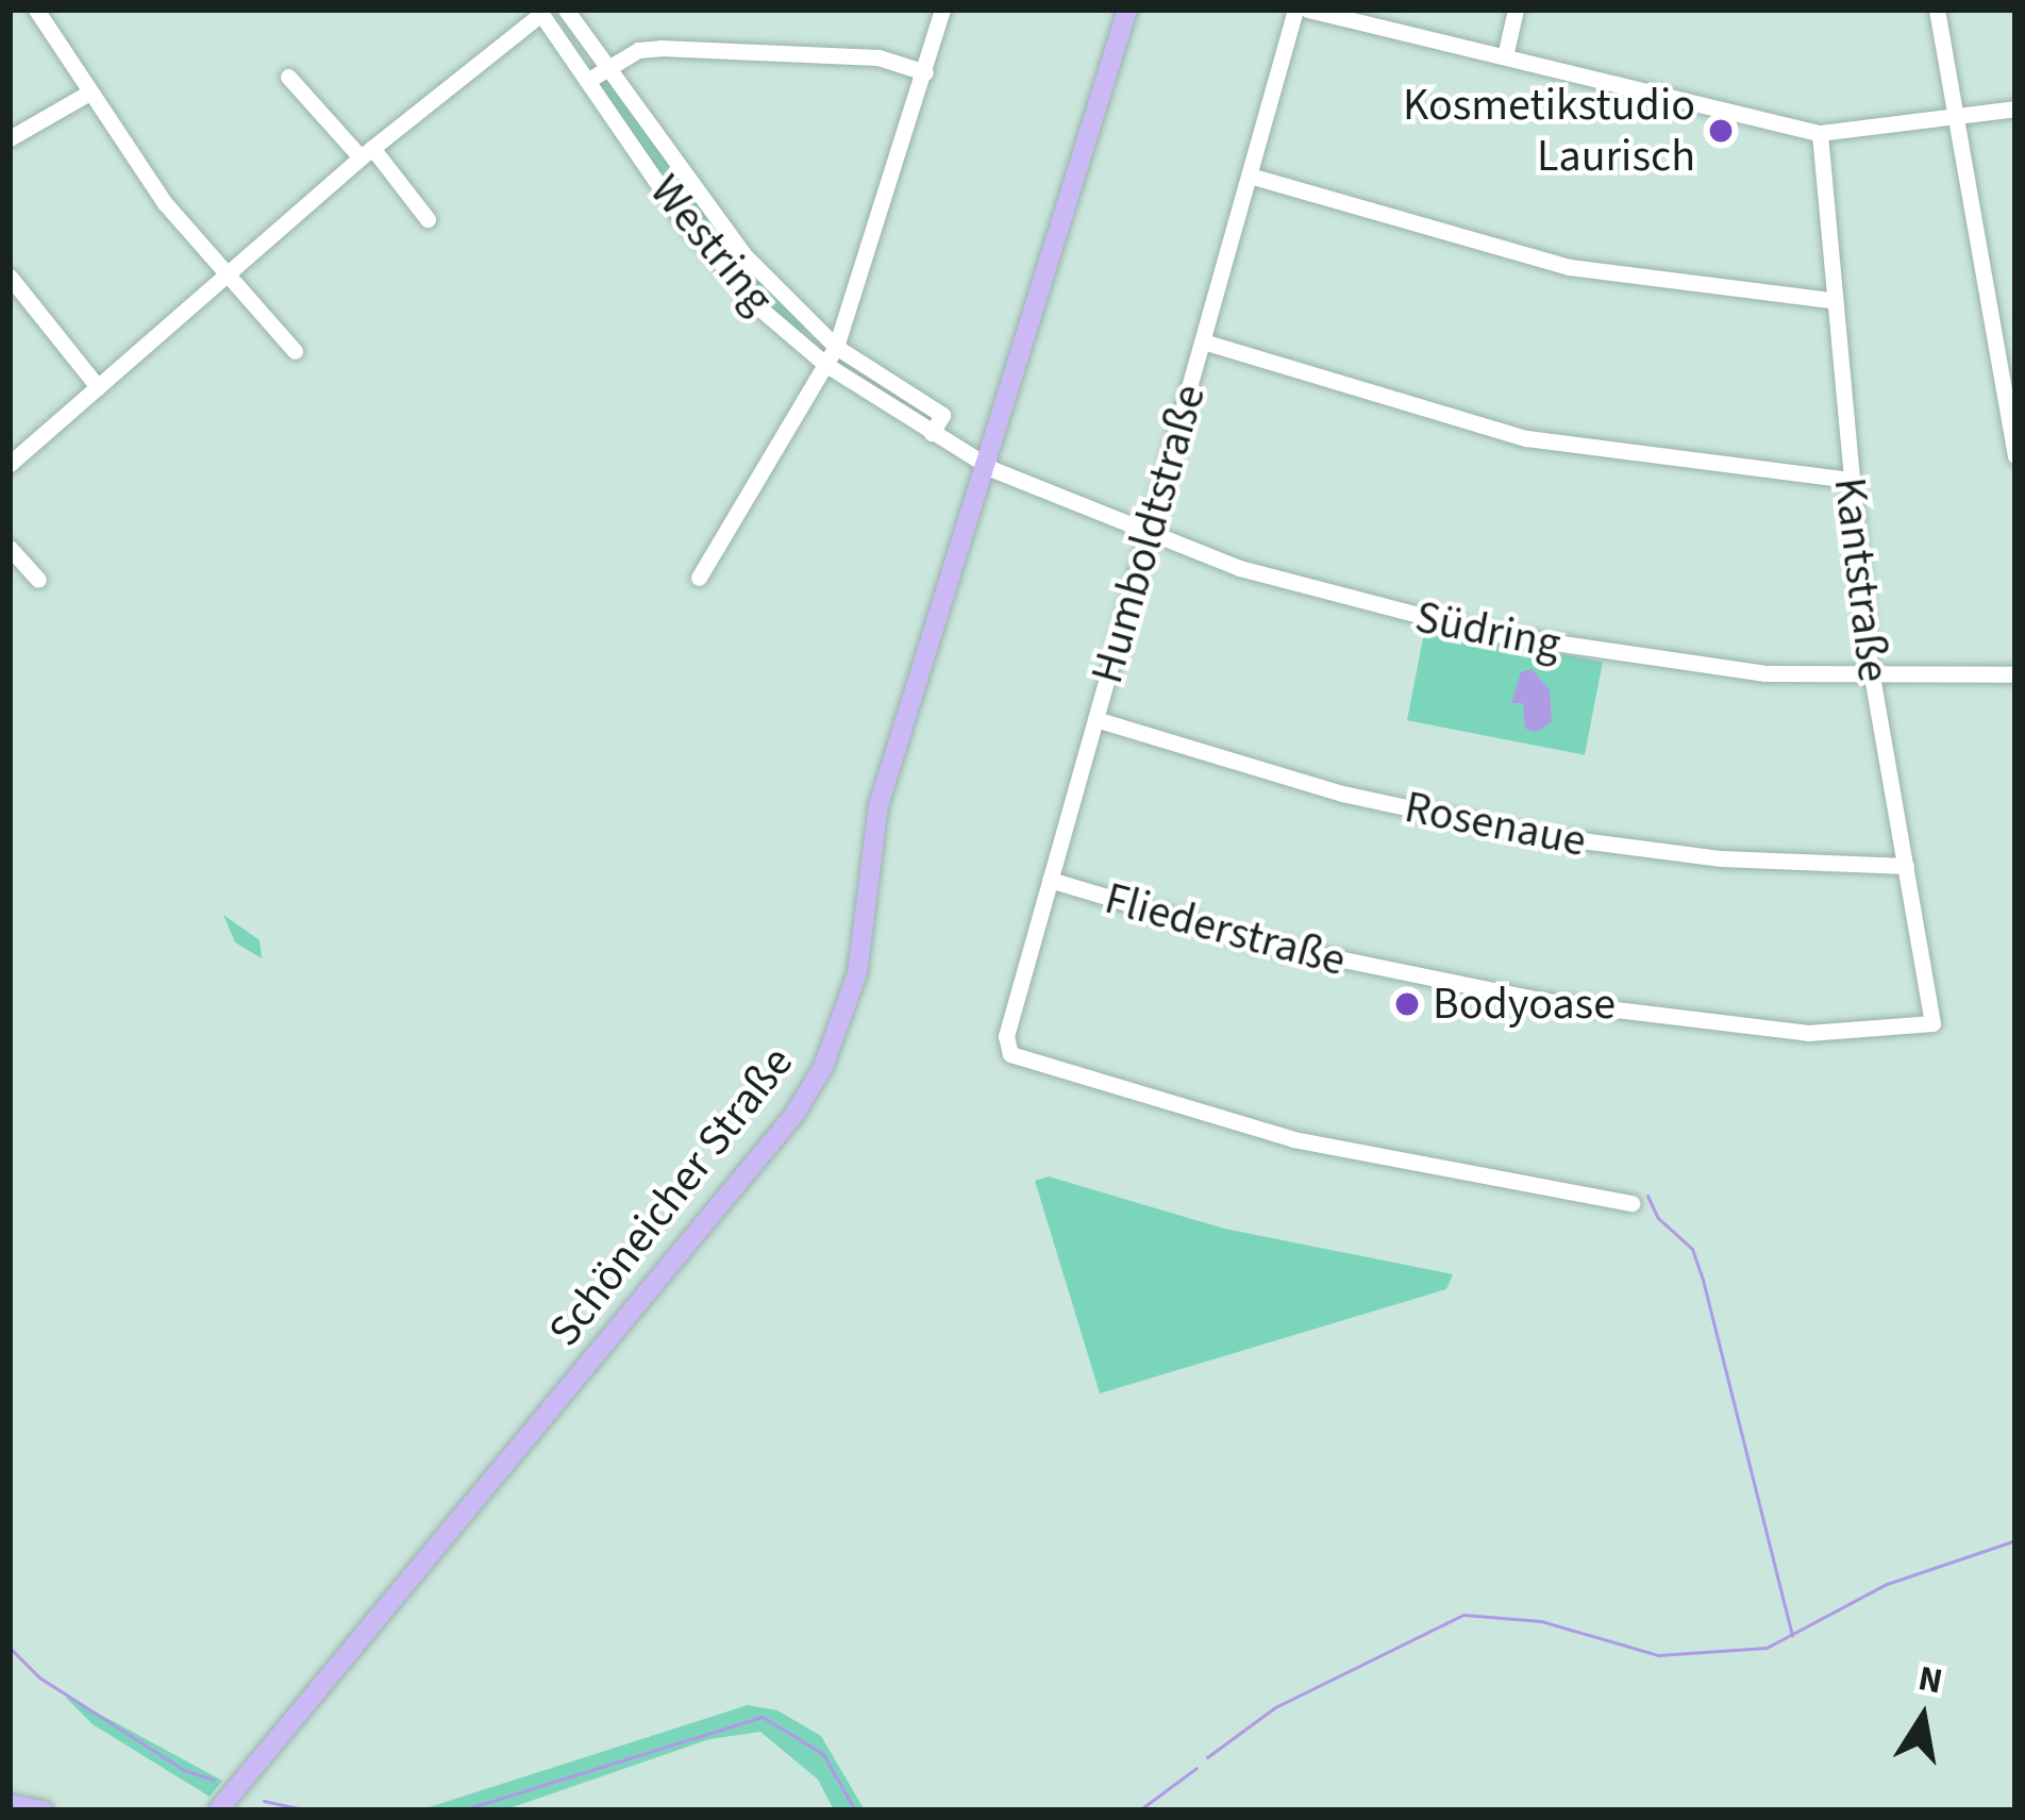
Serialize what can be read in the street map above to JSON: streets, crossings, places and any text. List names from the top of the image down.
{
  "streets": {
    "main road": ["Schöneicher Straße"],
    "street": [
      "Westring",
      "Humboldtstraße",
      "Kantstraße",
      "Südring",
      "Rosenaue",
      "Fliederstraße"
    ]
  },
  "crossings": [
    ["Westring", "Südring"],
    ["Westring", "Schöneicher Straße"],
    ["Humboldtstraße", "Südring"],
    ["Humboldtstraße", "Rosenaue"],
    ["Humboldtstraße", "Fliederstraße"],
    ["Kantstraße", "Südring"],
    ["Kantstraße", "Rosenaue"],
    ["Kantstraße", "Fliederstraße"],
    ["Südring", "Schöneicher Straße"]
  ],
  "places": ["Kosmetikstudio Laurisch", "Bodyoase"],
  "north": "top"
}
